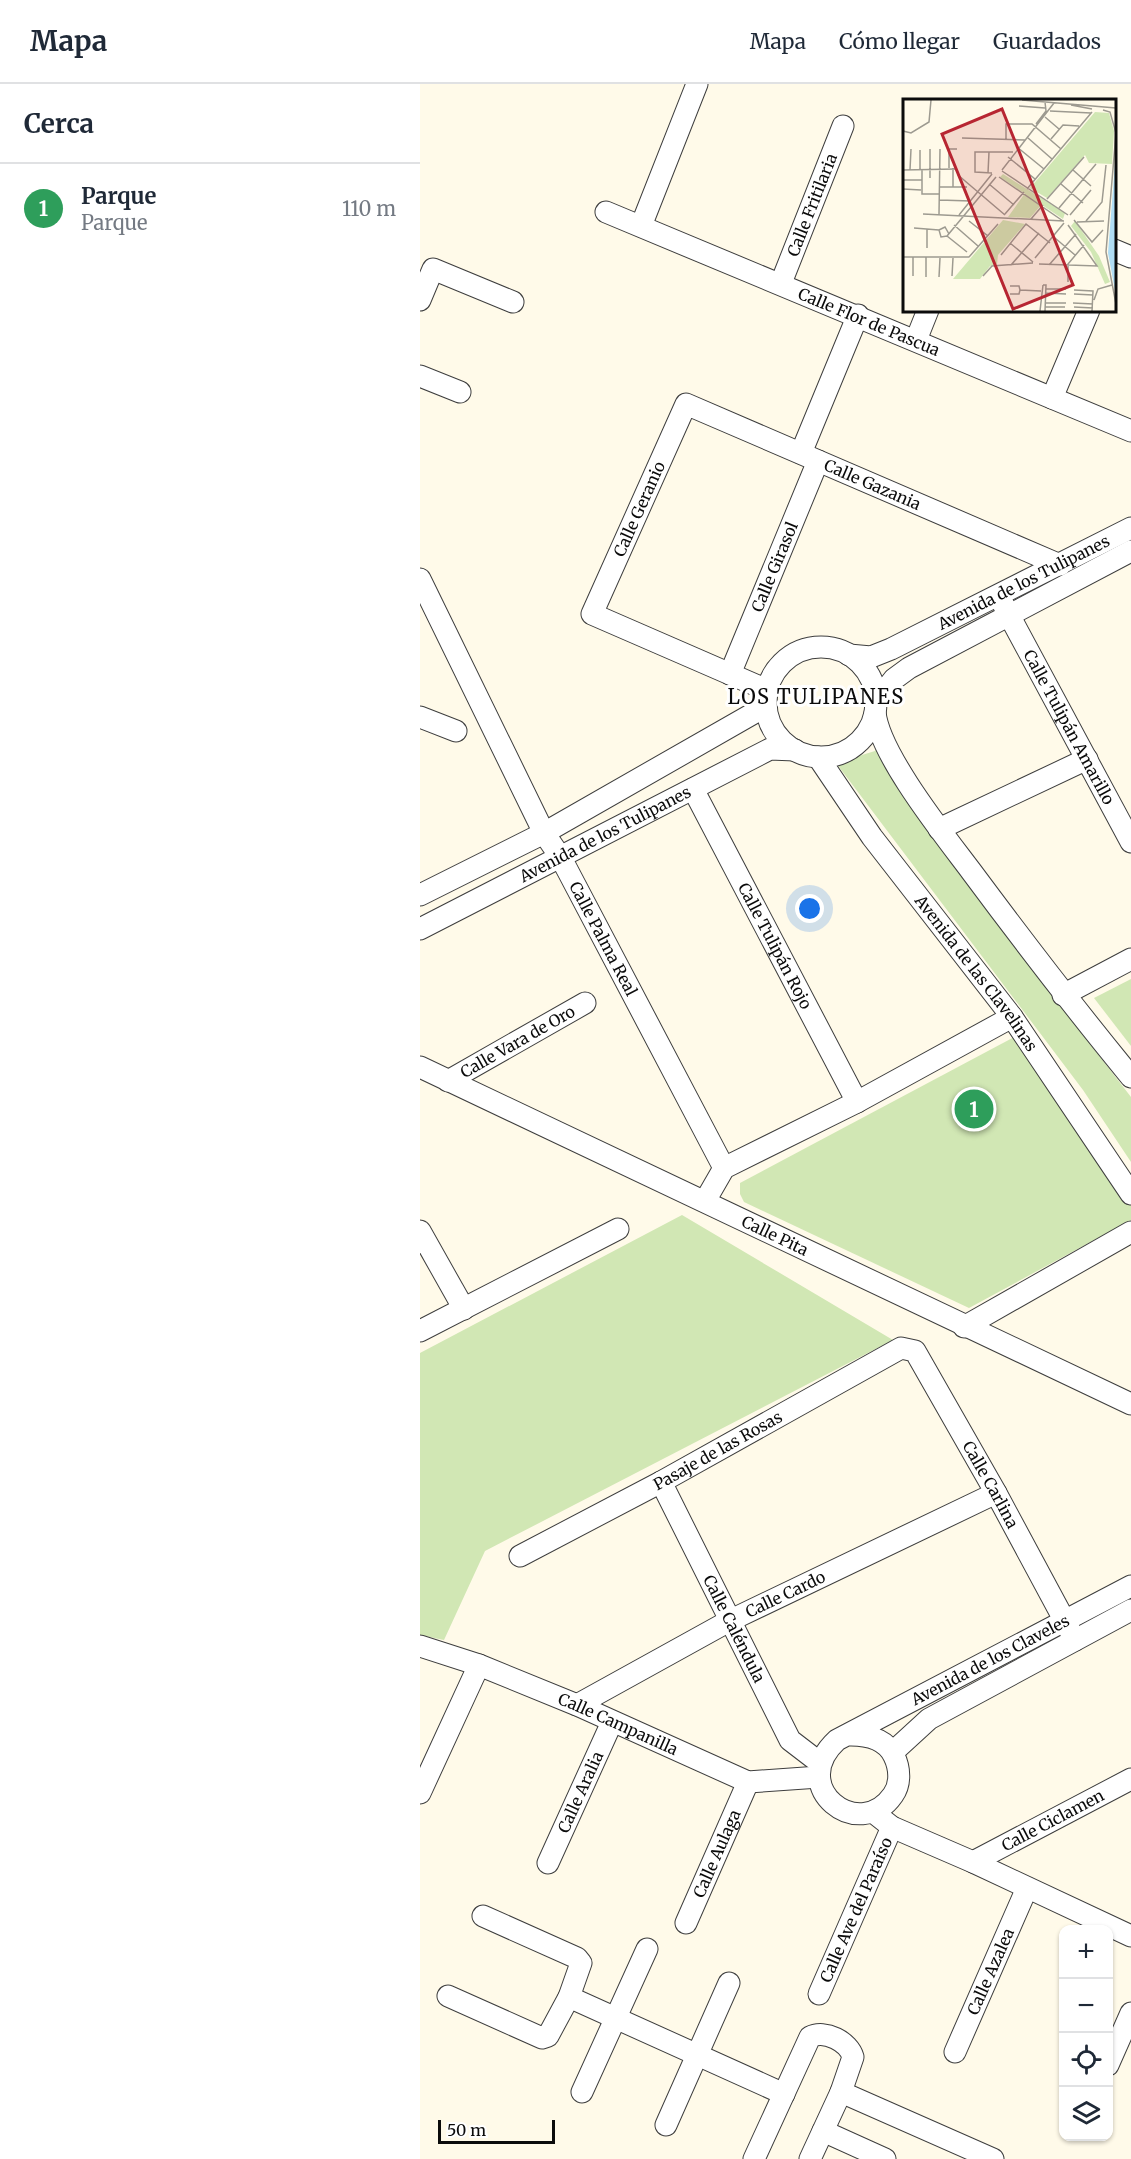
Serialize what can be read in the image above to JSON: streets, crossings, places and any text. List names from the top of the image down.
{
  "streets": {
    "street": [
      "Calle Fritilaria",
      "Calle Flor de Pascua",
      "Calle Gazania",
      "Calle Geranio",
      "Calle Girasol",
      "Avenida de los Tulipanes",
      "Calle Tulipán Amarillo",
      "Calle Palma Real",
      "Calle Tulipán Rojo",
      "Avenida de las Clavelinas",
      "Calle Vara de Oro",
      "Calle Pita",
      "Pasaje de las Rosas",
      "Calle Carlina",
      "Calle Cardo",
      "Calle Caléndula",
      "Avenida de los Claveles",
      "Calle Campanilla",
      "Calle Aralia",
      "Calle Ciclamen",
      "Calle Aulaga",
      "Calle Ave del Paraíso",
      "Calle Azalea"
    ]
  },
  "crossings": [
    ["Calle Fritilaria", "Calle Flor de Pascua"],
    ["Calle Flor de Pascua", "Calle Girasol"],
    ["Calle Gazania", "Calle Geranio"],
    ["Calle Gazania", "Calle Girasol"],
    ["Calle Gazania", "Avenida de los Tulipanes"],
    ["Calle Geranio", "Calle Girasol"],
    ["Avenida de los Tulipanes", "Calle Tulipán Amarillo"],
    ["Avenida de los Tulipanes", "Calle Palma Real"],
    ["Avenida de los Tulipanes", "Calle Tulipán Rojo"],
    ["Avenida de los Tulipanes", "Avenida de las Clavelinas"],
    ["Calle Vara de Oro", "Calle Pita"],
    ["Pasaje de las Rosas", "Calle Carlina"],
    ["Pasaje de las Rosas", "Calle Caléndula"],
    ["Calle Carlina", "Calle Cardo"],
    ["Calle Carlina", "Avenida de los Claveles"],
    ["Calle Cardo", "Calle Caléndula"],
    ["Calle Cardo", "Calle Campanilla"],
    ["Calle Caléndula", "Avenida de los Claveles"],
    ["Calle Caléndula", "Calle Campanilla"],
    ["Avenida de los Claveles", "Calle Campanilla"],
    ["Calle Campanilla", "Calle Aralia"],
    ["Calle Campanilla", "Calle Aulaga"]
  ],
  "districts": ["LOS TULIPANES"],
  "scale_bar": "50 m",
  "page": {
    "header": "Mapa",
    "nav": ["Mapa", "Cómo llegar", "Guardados"],
    "heading": "Cerca",
    "list": [
      {
        "mark": "1",
        "name": "Parque",
        "note": "Parque",
        "value": "110 m"
      }
    ],
    "pins": "1",
    "map_buttons": ["+", "−"],
    "scale": "50 m"
  }
}
